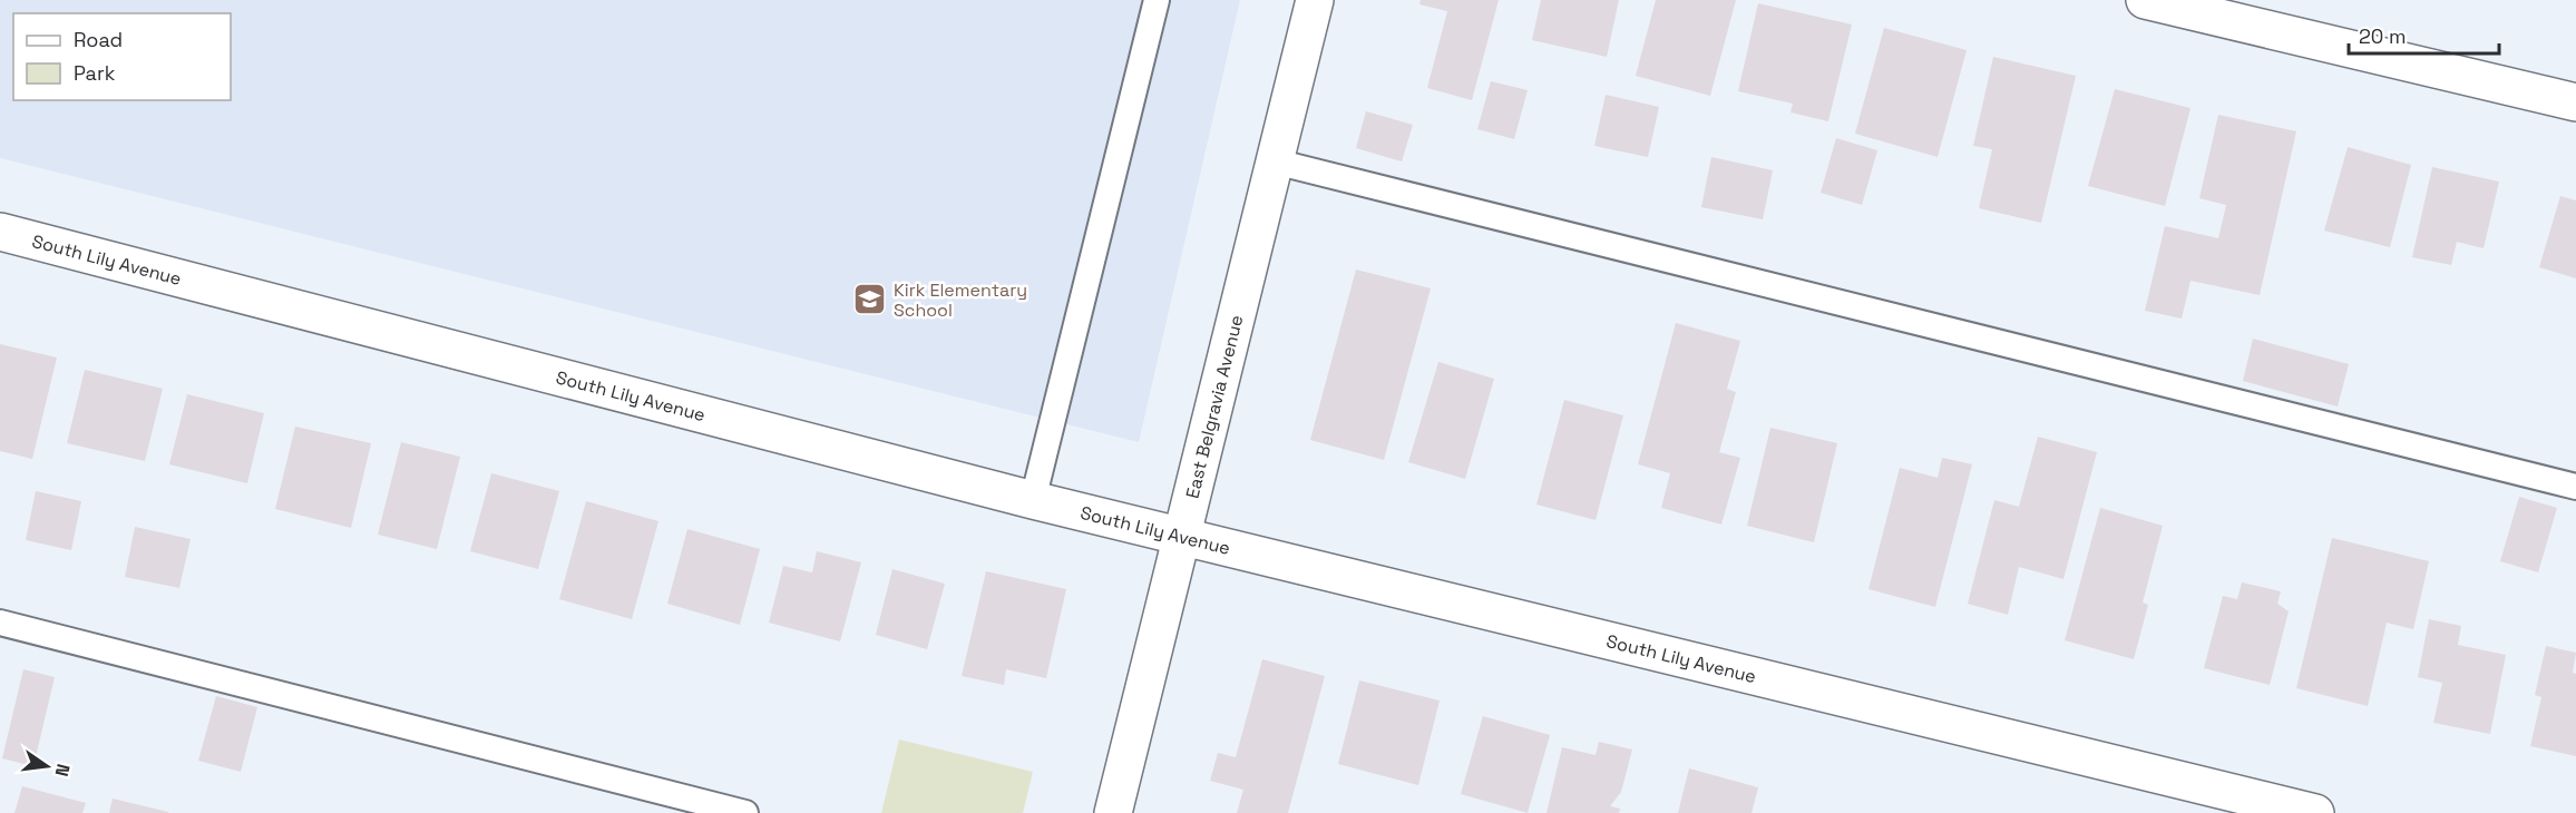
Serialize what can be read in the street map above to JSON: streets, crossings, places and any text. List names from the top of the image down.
{
  "streets": {
    "street": ["South Lily Avenue", "East Belgravia Avenue"]
  },
  "crossings": [
    ["South Lily Avenue", "East Belgravia Avenue"]
  ],
  "places": {
    "school or university": ["Kirk Elementary School"]
  },
  "legend": ["Road", "Park"],
  "scale_bar": "20 m",
  "north": "right"
}
